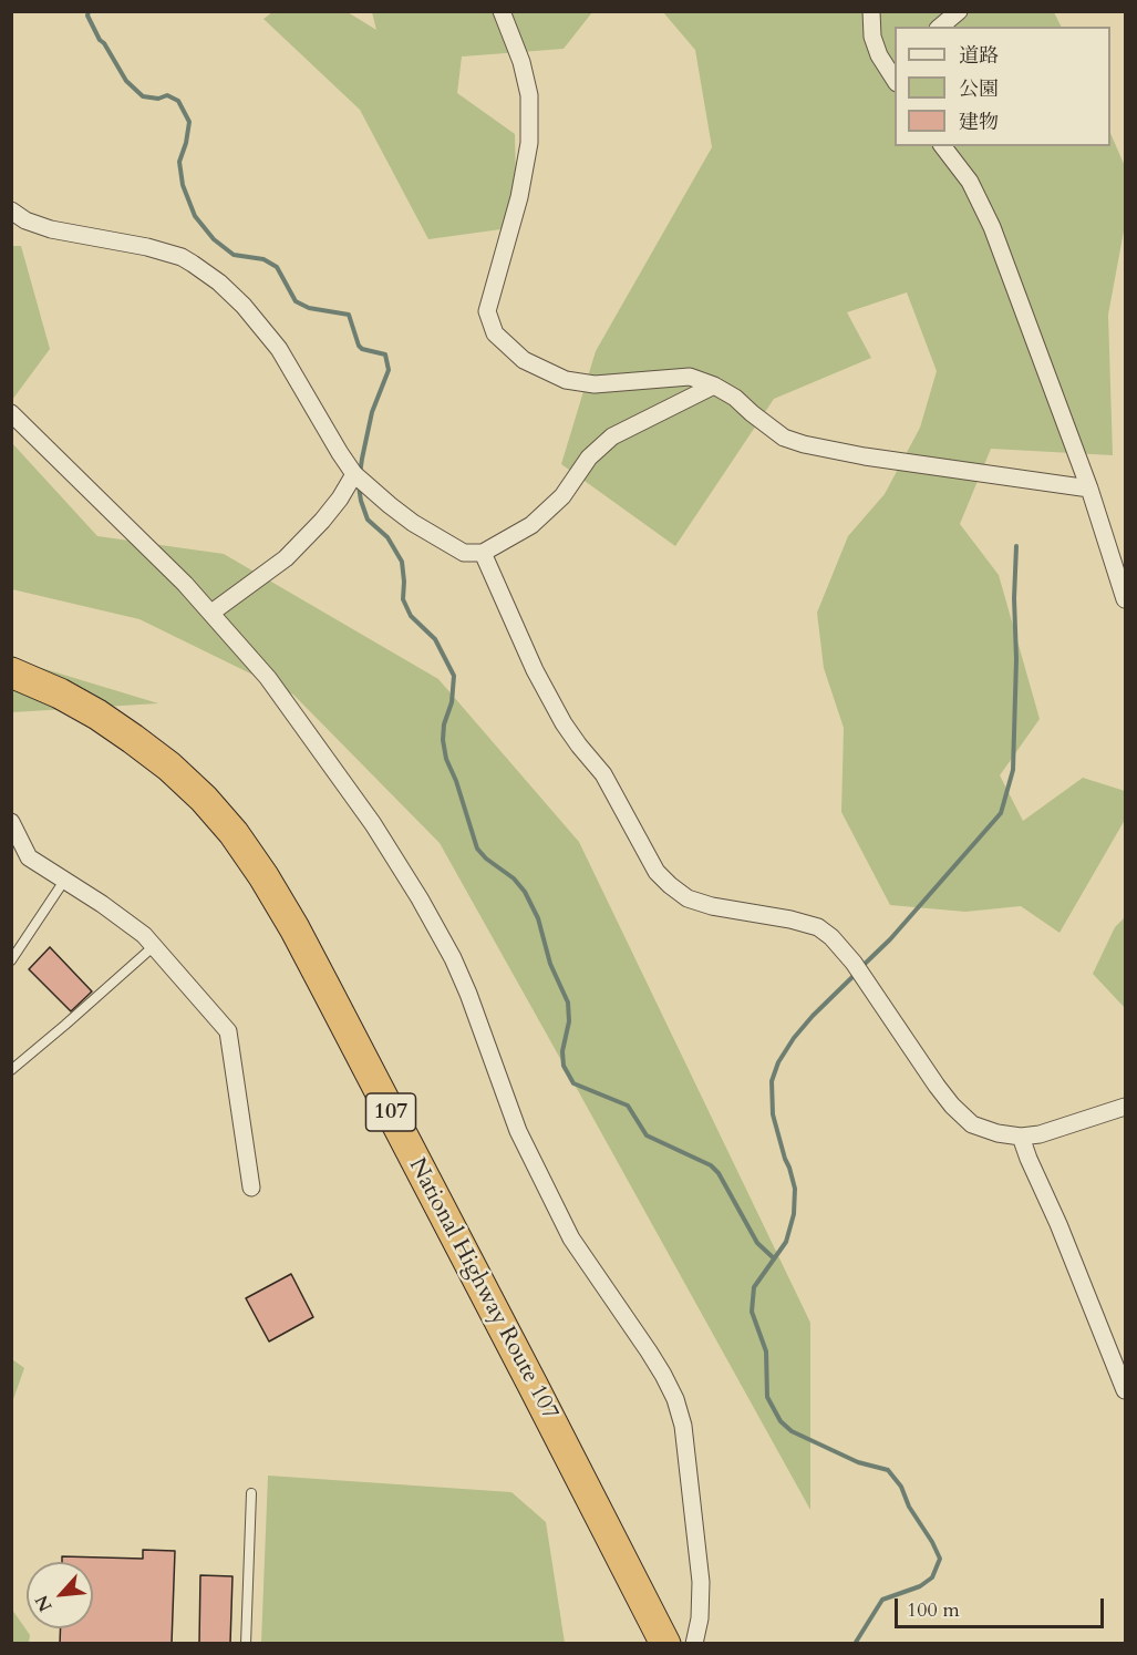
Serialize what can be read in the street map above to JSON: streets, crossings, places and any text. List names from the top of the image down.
{
  "streets": {
    "highway": ["107", "National Highway Route 107"]
  },
  "legend": ["道路", "公園", "建物"],
  "scale_bar": "100 m",
  "north": "bottom left"
}
